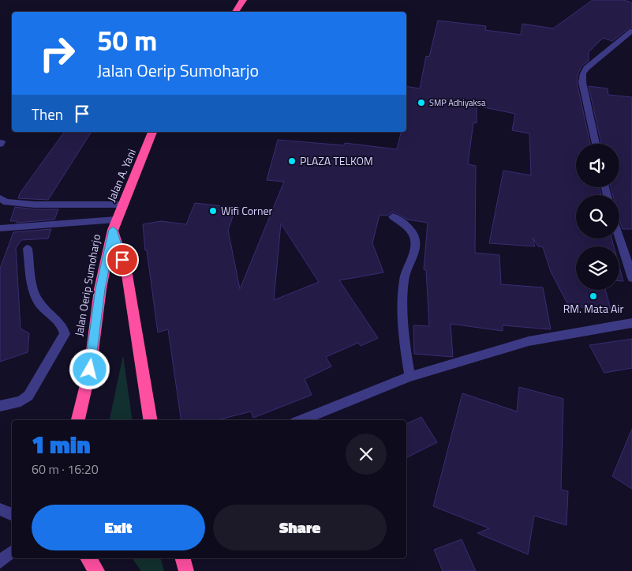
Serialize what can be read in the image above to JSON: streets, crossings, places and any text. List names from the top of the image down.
{
  "streets": {
    "highway": ["Jalan A. Yani", "Jalan Oerip Sumoharjo"]
  },
  "crossings": [
    ["Jalan A. Yani", "Jalan Oerip Sumoharjo"]
  ],
  "places": [
    "SMP Adhiyaksa",
    "PLAZA TELKOM",
    "Wifi Corner",
    "RM. Mata Air"
  ],
  "page": {
    "turn": ["50 m", "Jalan Oerip Sumoharjo"],
    "then": "Then",
    "heading": ["1 min", "60 m · 16:20"],
    "buttons": ["Exit", "Share"]
  }
}
